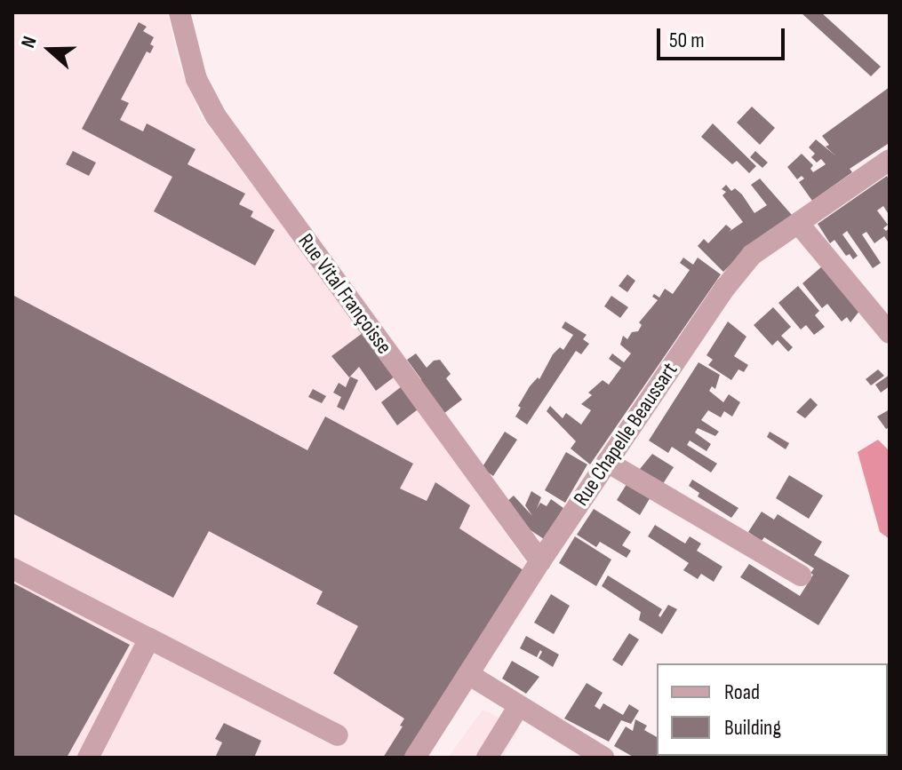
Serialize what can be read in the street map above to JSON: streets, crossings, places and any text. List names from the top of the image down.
{
  "streets": {
    "street": ["Rue Vital Françoisse", "Rue Chapelle Beaussart"]
  },
  "crossings": [
    ["Rue Vital Françoisse", "Rue Chapelle Beaussart"]
  ],
  "legend": ["Road", "Building"],
  "scale_bar": "50 m",
  "north": "left"
}
